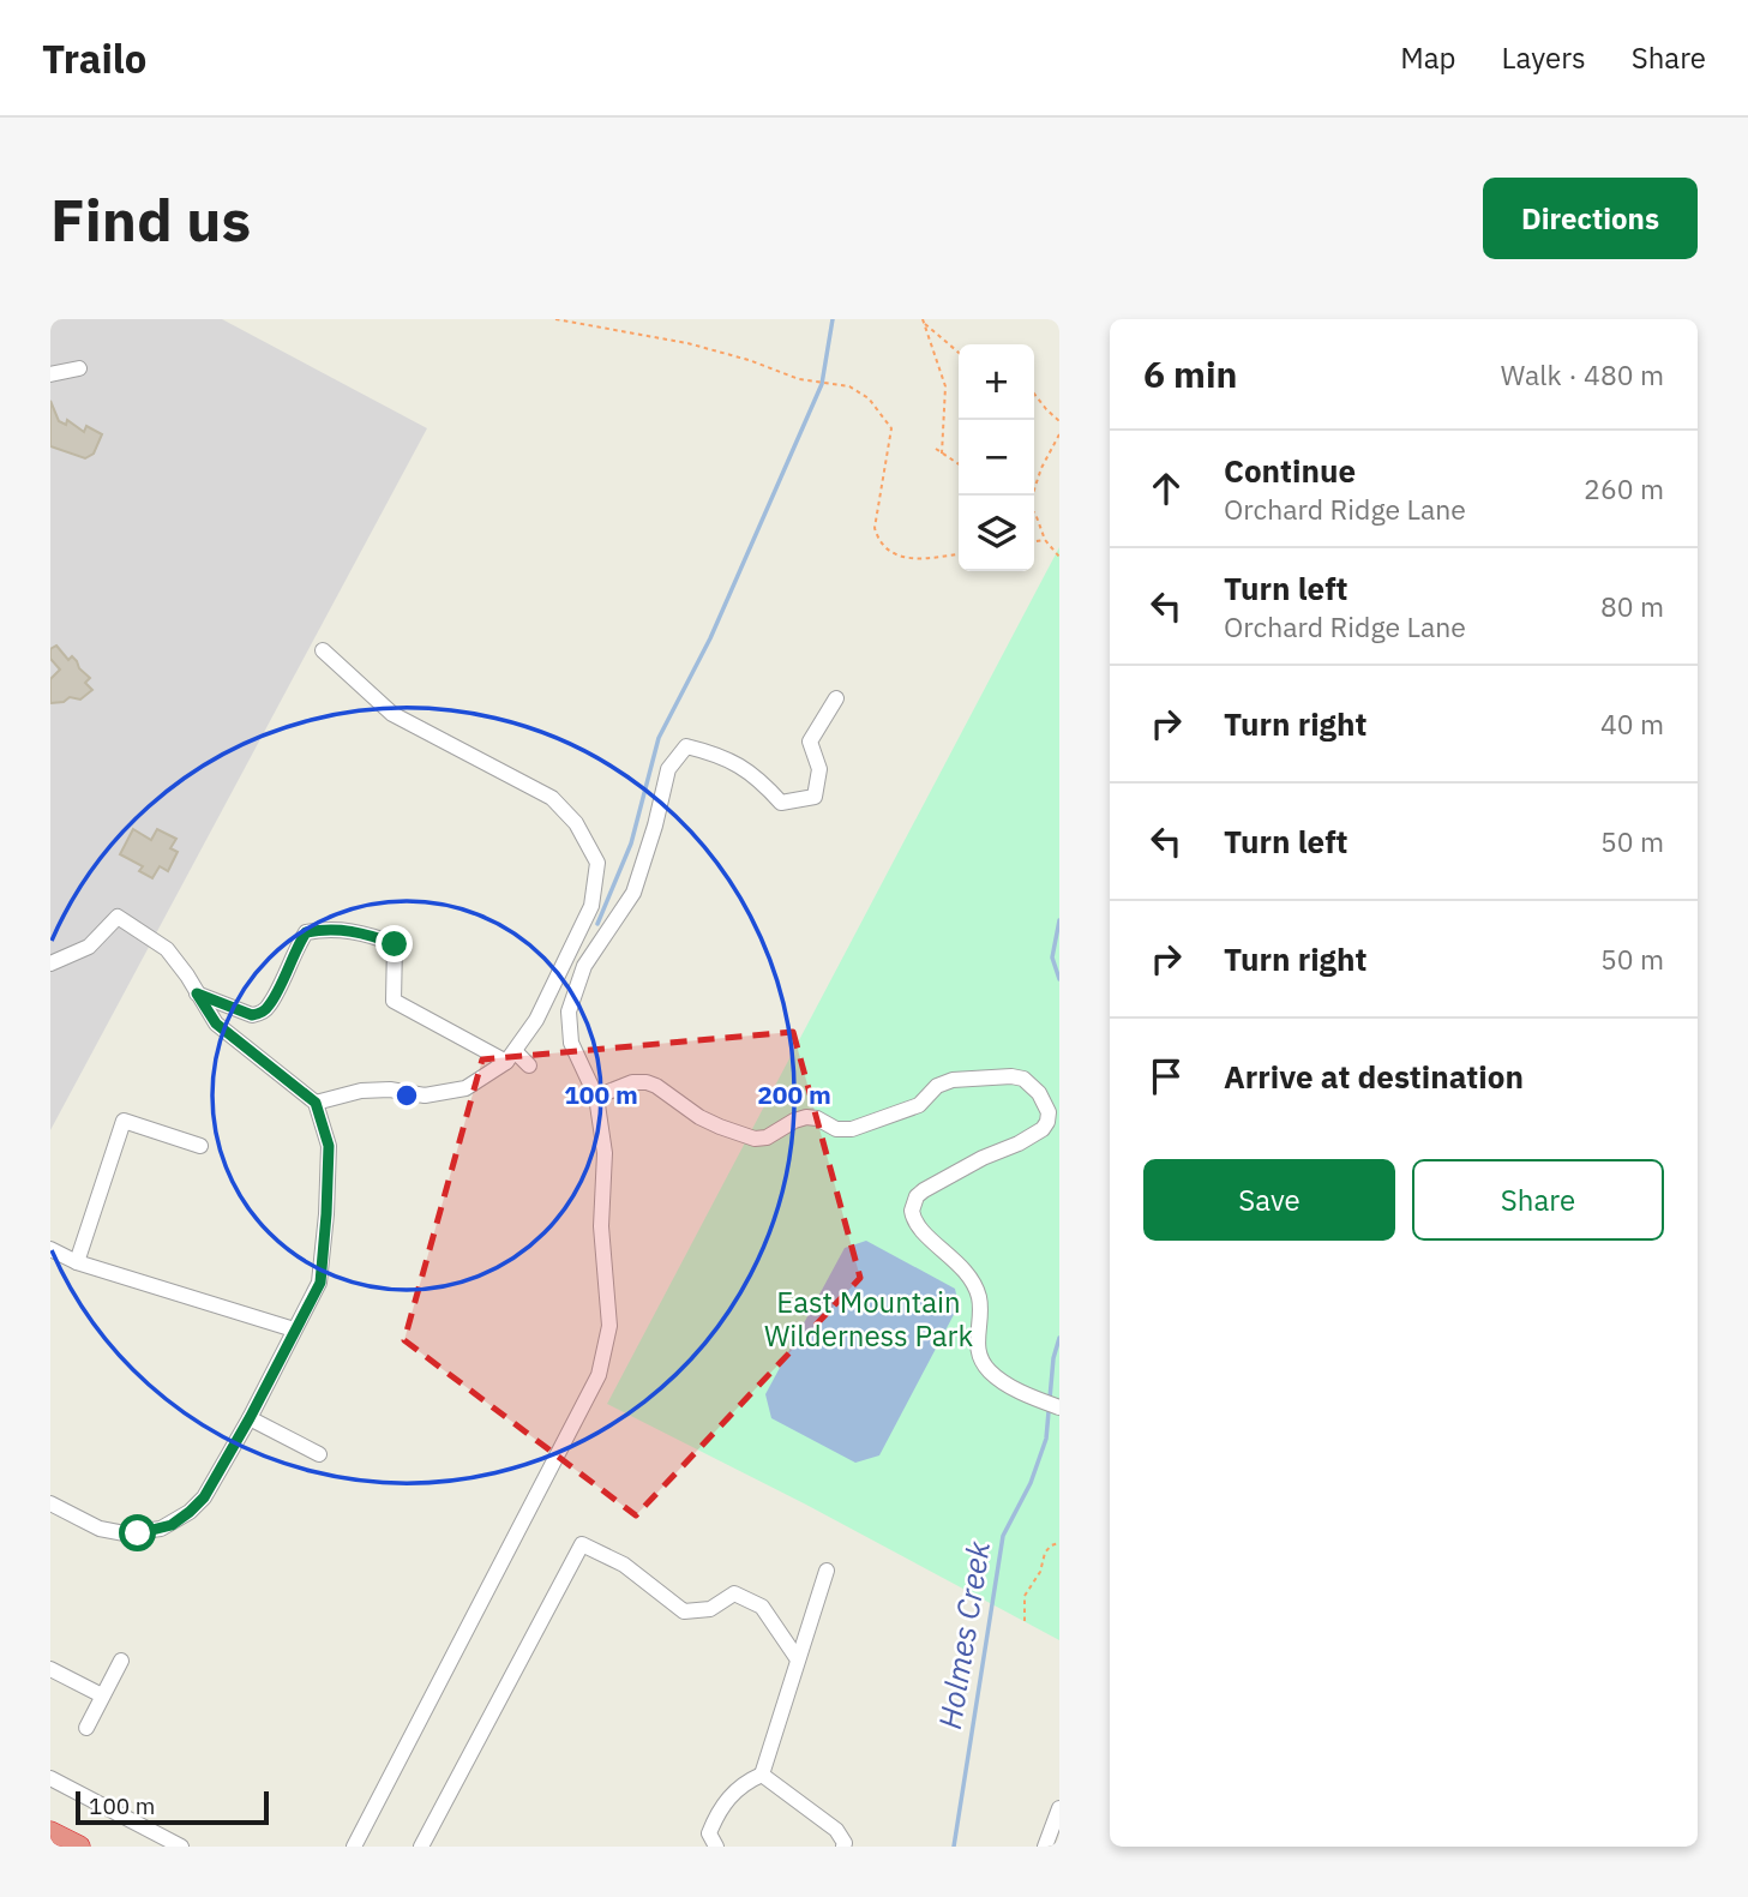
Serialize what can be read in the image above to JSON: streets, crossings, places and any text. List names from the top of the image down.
{
  "water": ["Holmes Creek"],
  "parks": ["East Mountain Wilderness Park"],
  "scale_bar": "100 m",
  "page": {
    "header": "Trailo",
    "nav": ["Map", "Layers", "Share"],
    "buttons": [
      "Directions",
      ["Save", "Share"]
    ],
    "title": "Find us",
    "heading": ["6 min", "Walk · 480 m"],
    "map_buttons": ["+", "−"],
    "list": [
      ["Continue", "Orchard Ridge Lane", "260 m"],
      ["Turn left", "Orchard Ridge Lane", "80 m"],
      ["Turn right", "40 m"],
      ["Turn left", "50 m"],
      ["Turn right", "50 m"],
      "Arrive at destination"
    ],
    "scale": "100 m"
  },
  "rings": ["100 m", "200 m"]
}
